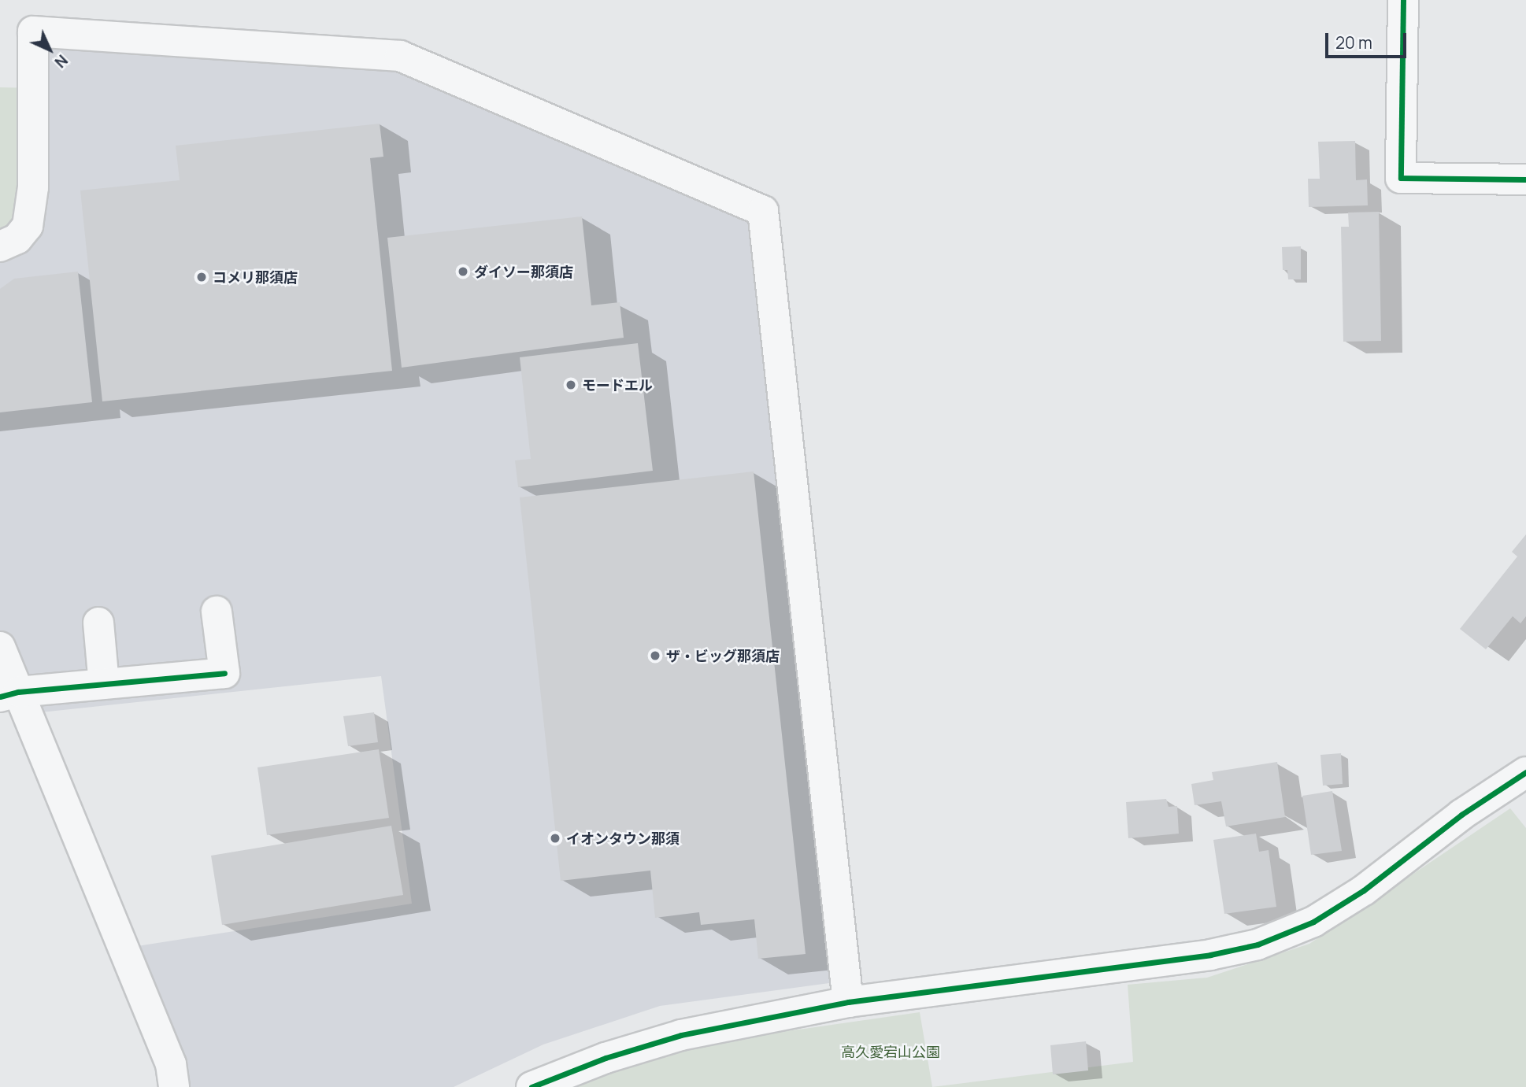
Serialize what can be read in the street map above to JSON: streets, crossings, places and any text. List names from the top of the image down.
{
  "parks": ["高久愛宕山公園"],
  "places": [
    "ダイソー那須店",
    "コメリ那須店",
    "モードエル",
    "ザ・ビッグ那須店",
    "イオンタウン那須"
  ],
  "scale_bar": "20 m",
  "north": "bottom right"
}
